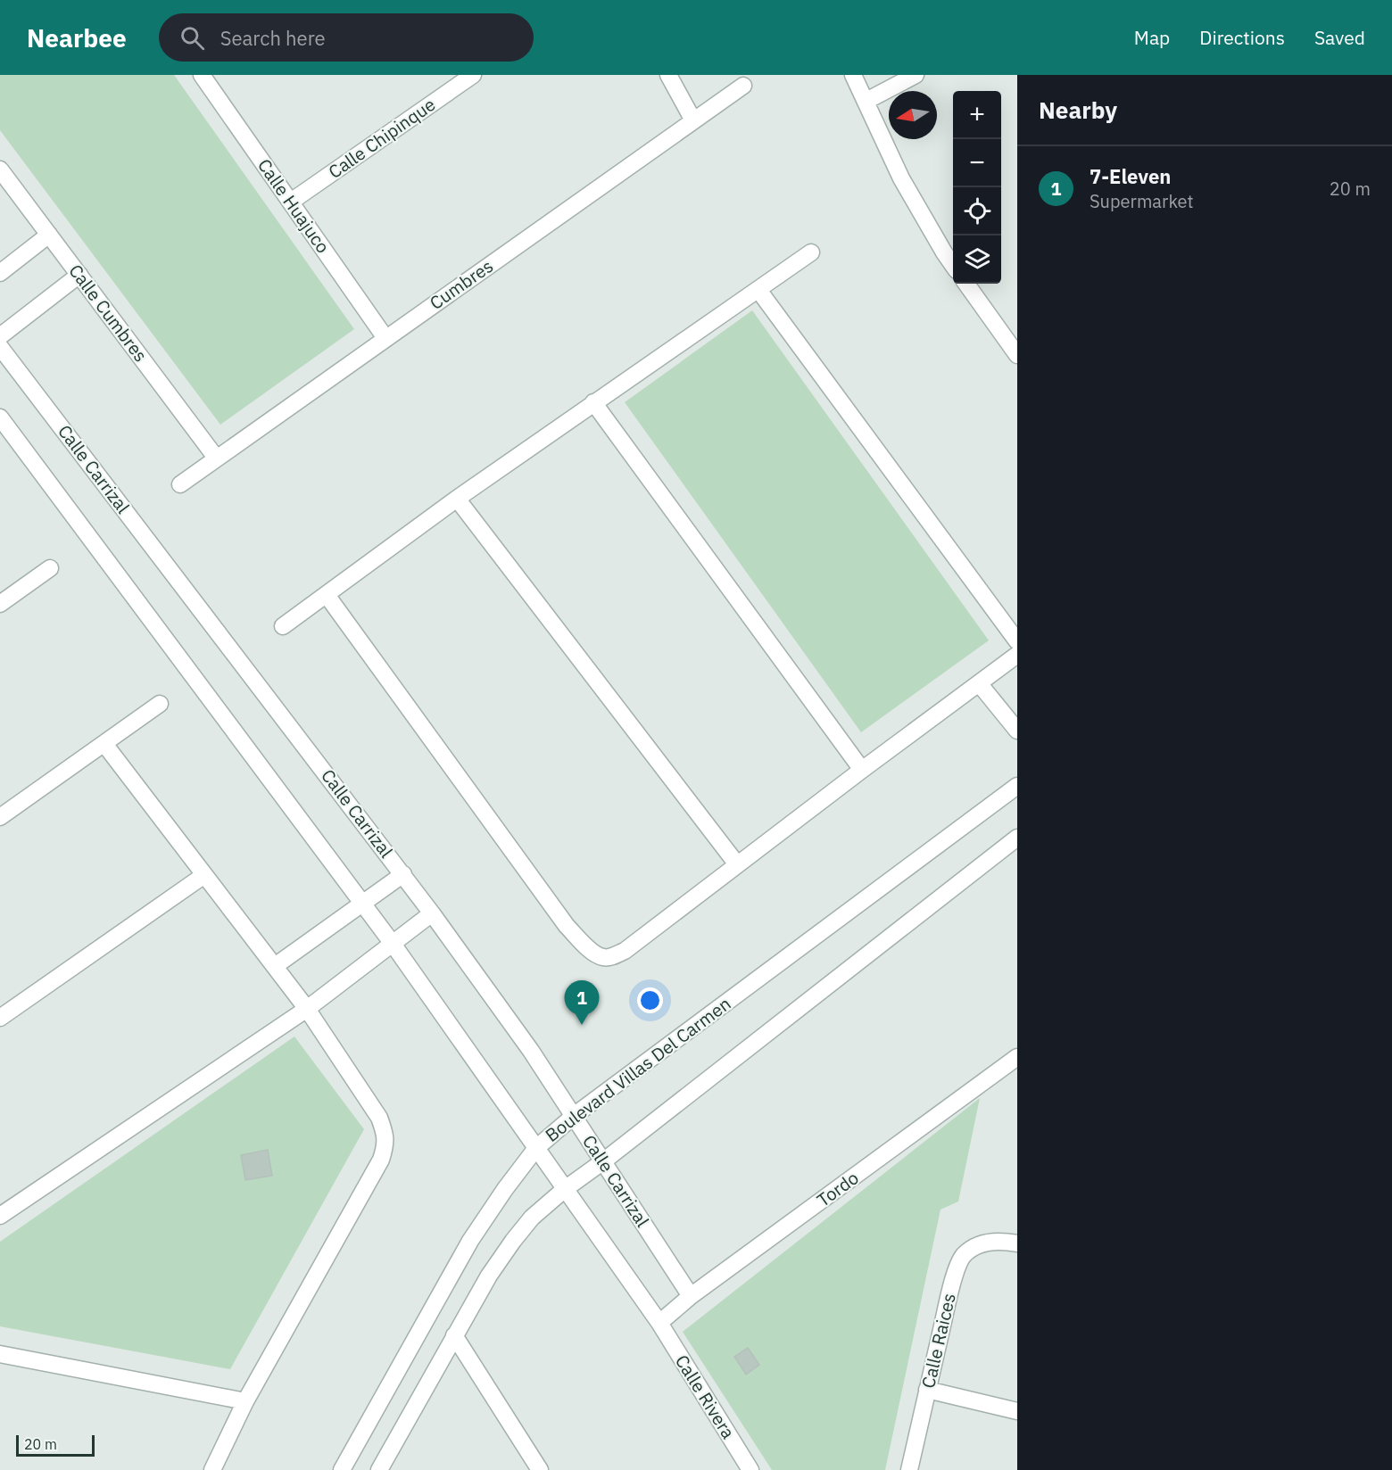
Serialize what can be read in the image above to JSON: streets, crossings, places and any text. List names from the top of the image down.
{
  "streets": {
    "street": [
      "Calle Chipinque",
      "Calle Huajuco",
      "Cumbres",
      "Calle Cumbres",
      "Calle Carrizal",
      "Boulevard Villas Del Carmen",
      "Tordo",
      "Calle Raices",
      "Calle Rivera"
    ]
  },
  "crossings": [
    ["Calle Chipinque", "Calle Huajuco"],
    ["Calle Huajuco", "Cumbres"],
    ["Cumbres", "Calle Cumbres"],
    ["Calle Carrizal", "Boulevard Villas Del Carmen"],
    ["Calle Carrizal", "Tordo"],
    ["Tordo", "Calle Rivera"]
  ],
  "scale_bar": "20 m",
  "north": "left",
  "page": {
    "header": "Nearbee",
    "search": "Search here",
    "nav": ["Map", "Directions", "Saved"],
    "heading": "Nearby",
    "map_buttons": ["+", "−"],
    "list": [
      {
        "mark": "1",
        "name": "7-Eleven",
        "note": "Supermarket",
        "value": "20 m"
      }
    ],
    "pins": "1",
    "scale": "20 m"
  }
}
